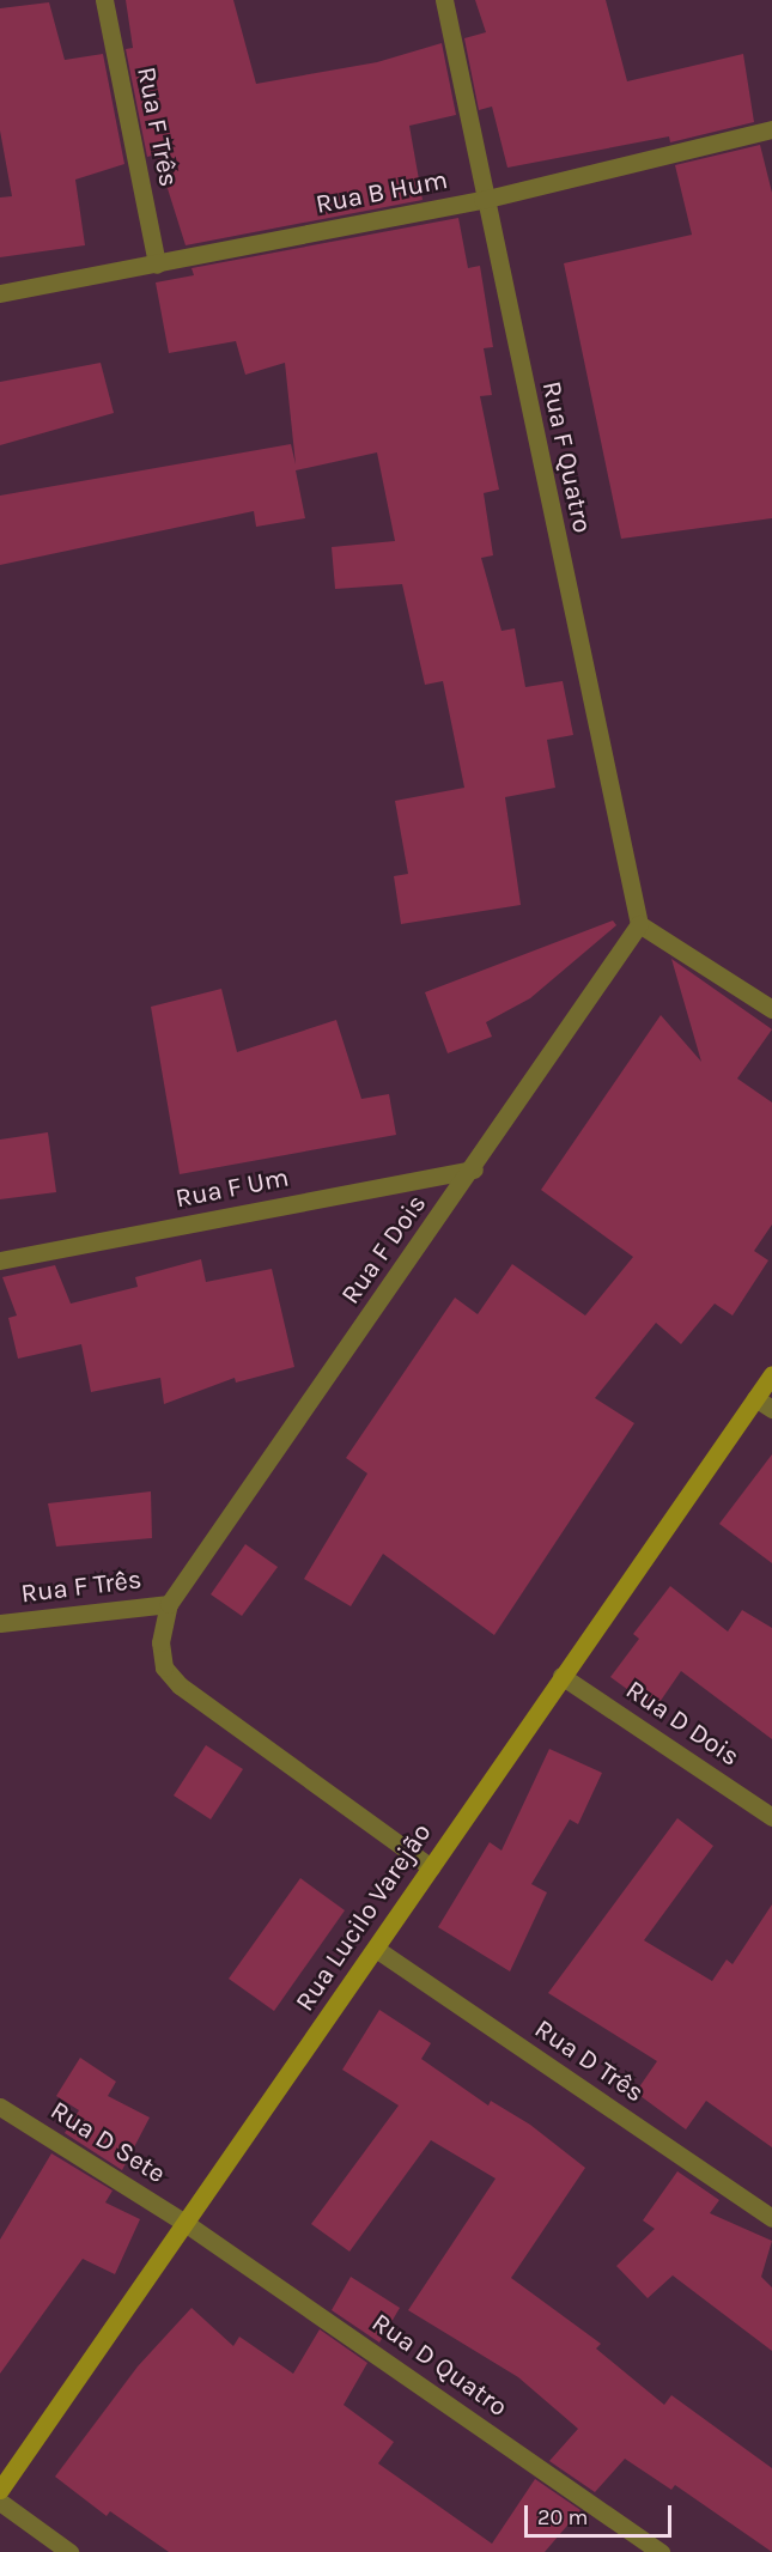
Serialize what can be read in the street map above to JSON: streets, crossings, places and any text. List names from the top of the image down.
{
  "streets": {
    "street": [
      "Rua F Três",
      "Rua B Hum",
      "Rua F Quatro",
      "Rua F Um",
      "Rua F Dois",
      "Rua D Dois",
      "Rua Lucilo Varejão",
      "Rua D Três",
      "Rua D Sete",
      "Rua D Quatro"
    ]
  },
  "crossings": [
    ["Rua F Três", "Rua B Hum"],
    ["Rua F Três", "Rua F Dois"],
    ["Rua B Hum", "Rua F Quatro"],
    ["Rua F Quatro", "Rua F Dois"],
    ["Rua F Um", "Rua F Dois"],
    ["Rua D Dois", "Rua Lucilo Varejão"],
    ["Rua Lucilo Varejão", "Rua D Três"],
    ["Rua Lucilo Varejão", "Rua D Sete"],
    ["Rua Lucilo Varejão", "Rua D Quatro"],
    ["Rua D Sete", "Rua D Quatro"]
  ],
  "scale_bar": "20 m"
}
